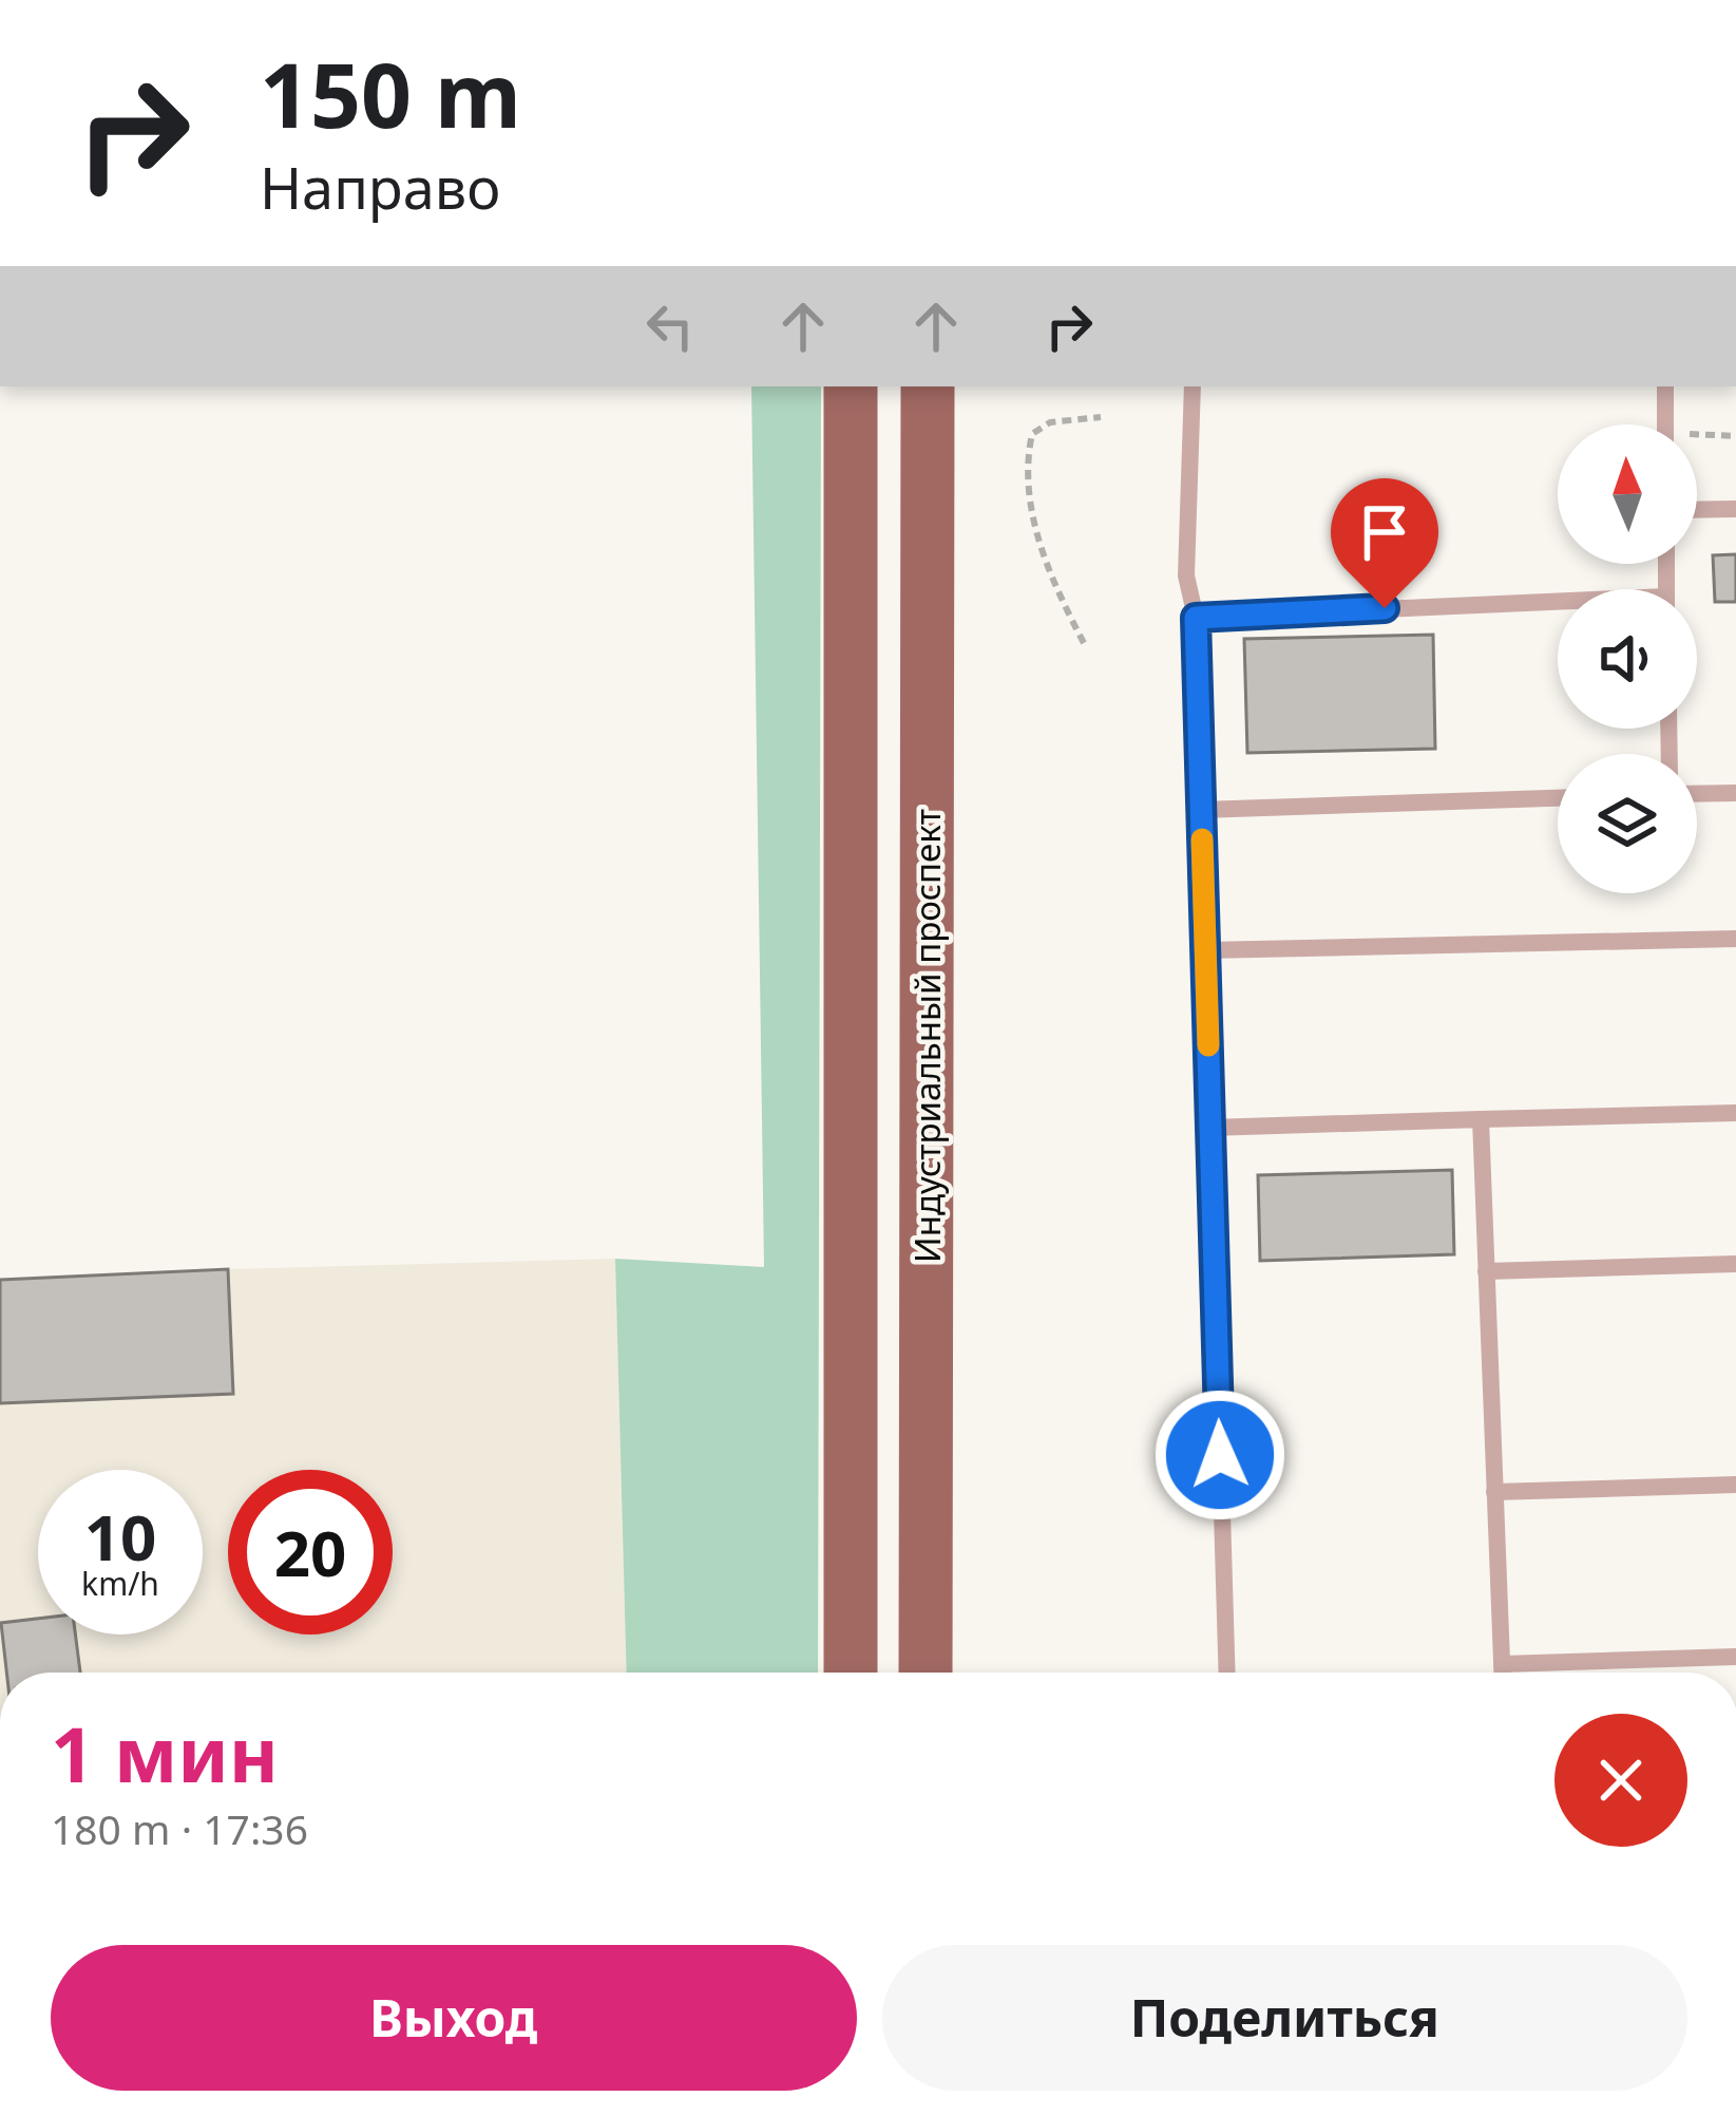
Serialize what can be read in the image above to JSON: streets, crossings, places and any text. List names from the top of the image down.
{
  "streets": {
    "main road": ["Индустриальный проспект"]
  },
  "north": "top",
  "page": {
    "turn": ["150 m", "Направо"],
    "speed": "10 km/h",
    "limit": "20",
    "heading": ["1 мин", "180 m · 17:36"],
    "buttons": ["Выход", "Поделиться"]
  }
}
